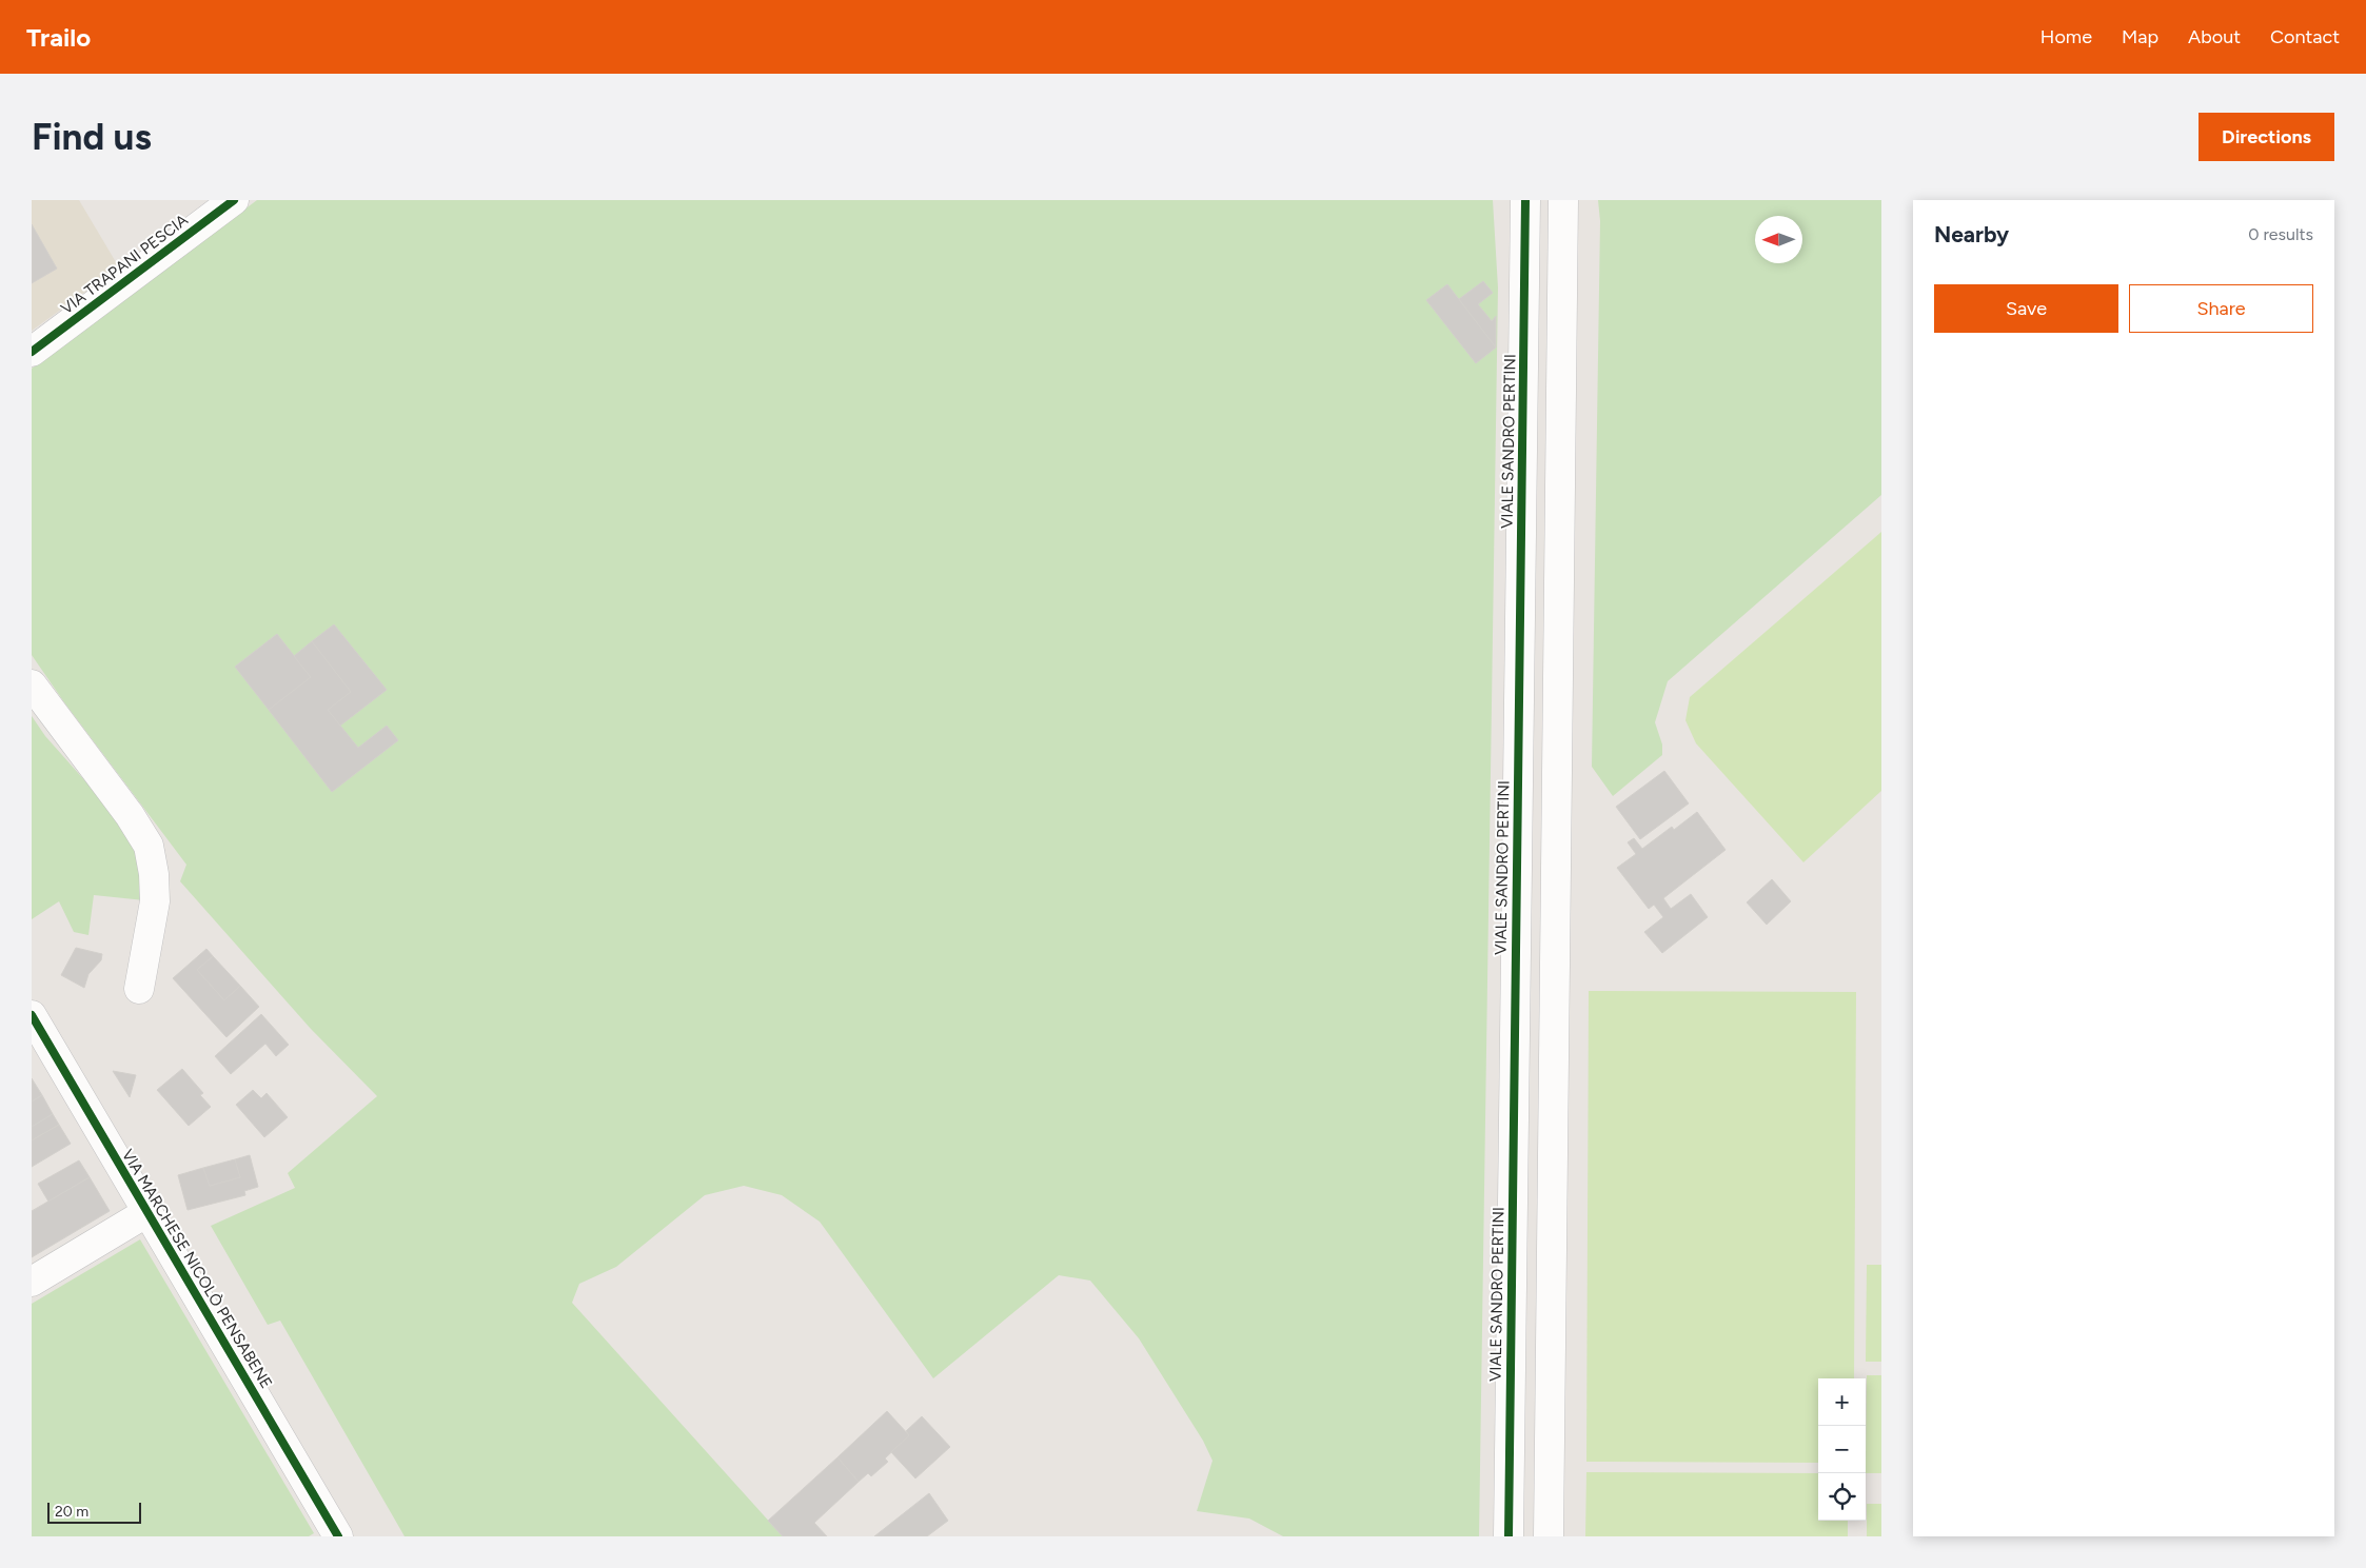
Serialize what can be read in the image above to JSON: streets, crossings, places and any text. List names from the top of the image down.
{
  "streets": {
    "street": ["VIA TRAPANI PESCIA", "VIALE SANDRO PERTINI", "VIA MARCHESE NICOLÒ PENSABENE"]
  },
  "scale_bar": "20 m",
  "north": "left",
  "page": {
    "header": "Trailo",
    "nav": [
      "Home",
      "Map",
      "About",
      "Contact"
    ],
    "buttons": [
      "Directions",
      ["Save", "Share"]
    ],
    "title": "Find us",
    "heading": ["Nearby", "0 results"],
    "map_buttons": ["+", "−"],
    "scale": "20 m"
  }
}
